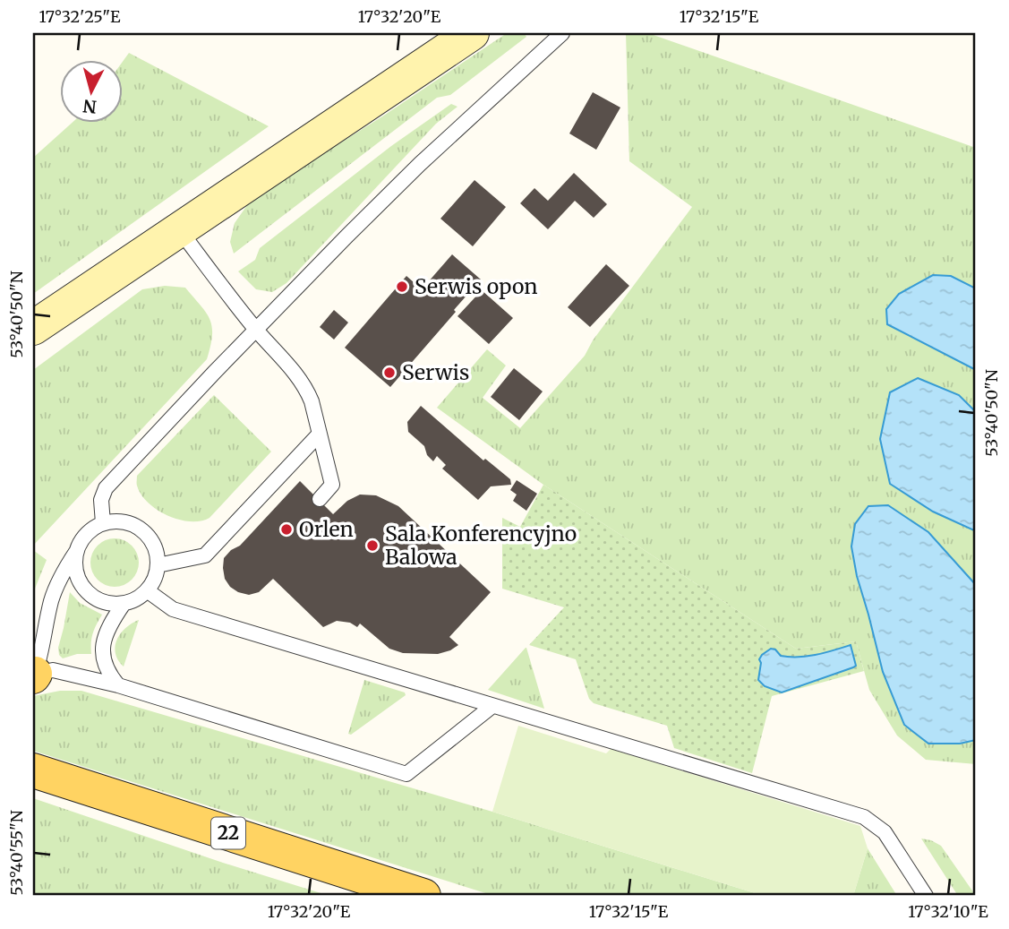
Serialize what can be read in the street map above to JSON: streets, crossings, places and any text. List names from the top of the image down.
{
  "streets": {
    "main road": ["22"]
  },
  "places": [
    "Serwis opon",
    "Serwis",
    "Orlen",
    "Sala Konferencyjno Balowa"
  ],
  "north": "bottom",
  "coordinates": [
    "17°32'25\"E",
    "17°32'20\"E",
    "17°32'15\"E",
    "53°40'50\"N",
    "53°40'55\"N",
    "17°32'10\"E"
  ]
}
